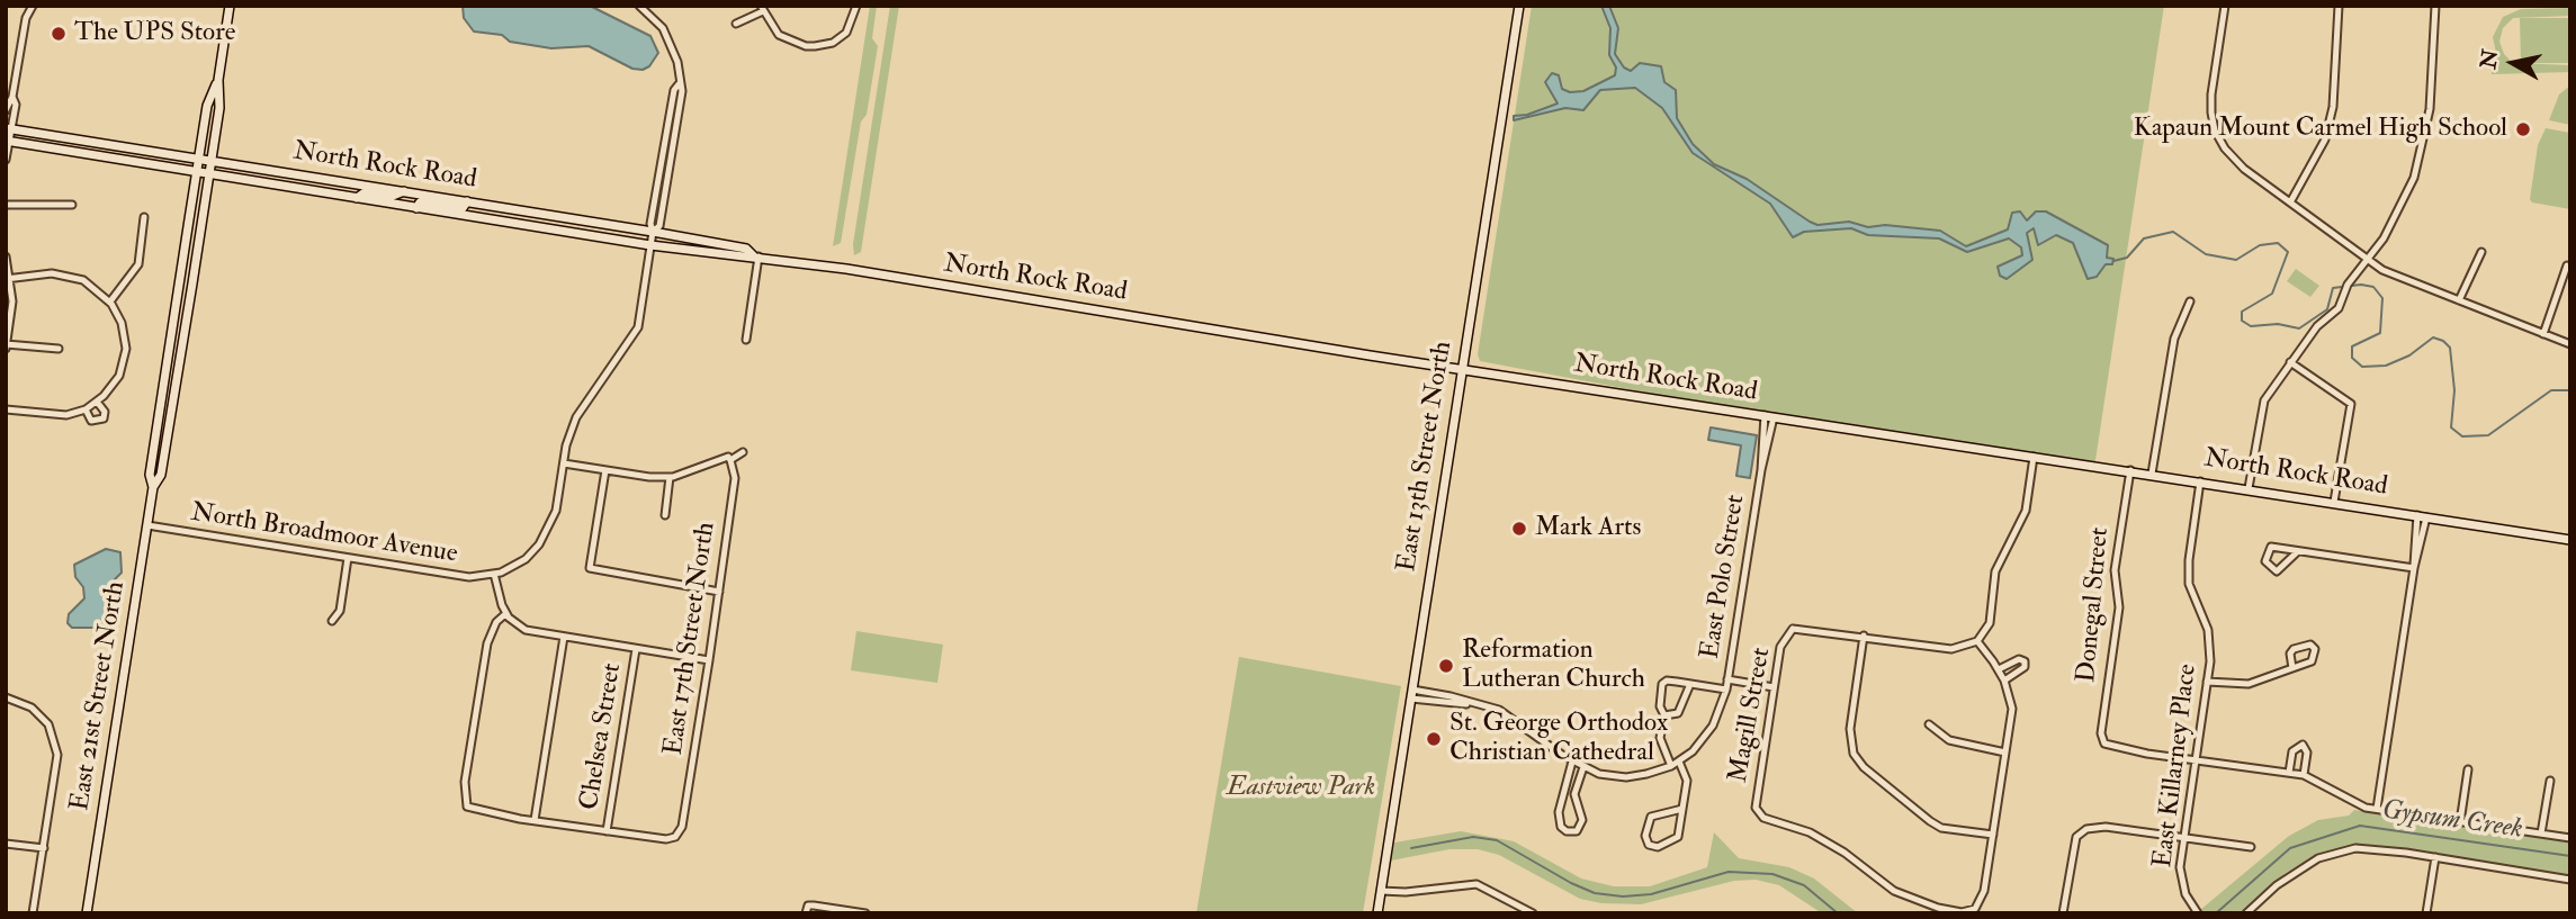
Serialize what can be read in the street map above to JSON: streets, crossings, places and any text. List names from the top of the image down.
{
  "streets": {
    "main road": ["North Rock Road", "East 13th Street North", "East 21st Street North"],
    "street": [
      "North Broadmoor Avenue",
      "East Polo Street",
      "Donegal Street",
      "East 17th Street North",
      "Magill Street",
      "Chelsea Street",
      "East Killarney Place"
    ]
  },
  "crossings": [
    ["North Rock Road", "East 13th Street North"],
    ["North Rock Road", "East Polo Street"],
    ["North Rock Road", "Donegal Street"],
    ["North Rock Road", "East 21st Street North"],
    ["North Rock Road", "East Killarney Place"],
    ["North Broadmoor Avenue", "East 21st Street North"],
    ["Donegal Street", "East Killarney Place"],
    ["East 17th Street North", "Chelsea Street"]
  ],
  "water": ["Gypsum Creek"],
  "parks": ["Eastview Park"],
  "places": [
    "The UPS Store",
    "Kapaun Mount Carmel High School",
    "Mark Arts",
    "Reformation Lutheran Church",
    "St. George Orthodox Christian Cathedral"
  ],
  "north": "left"
}
